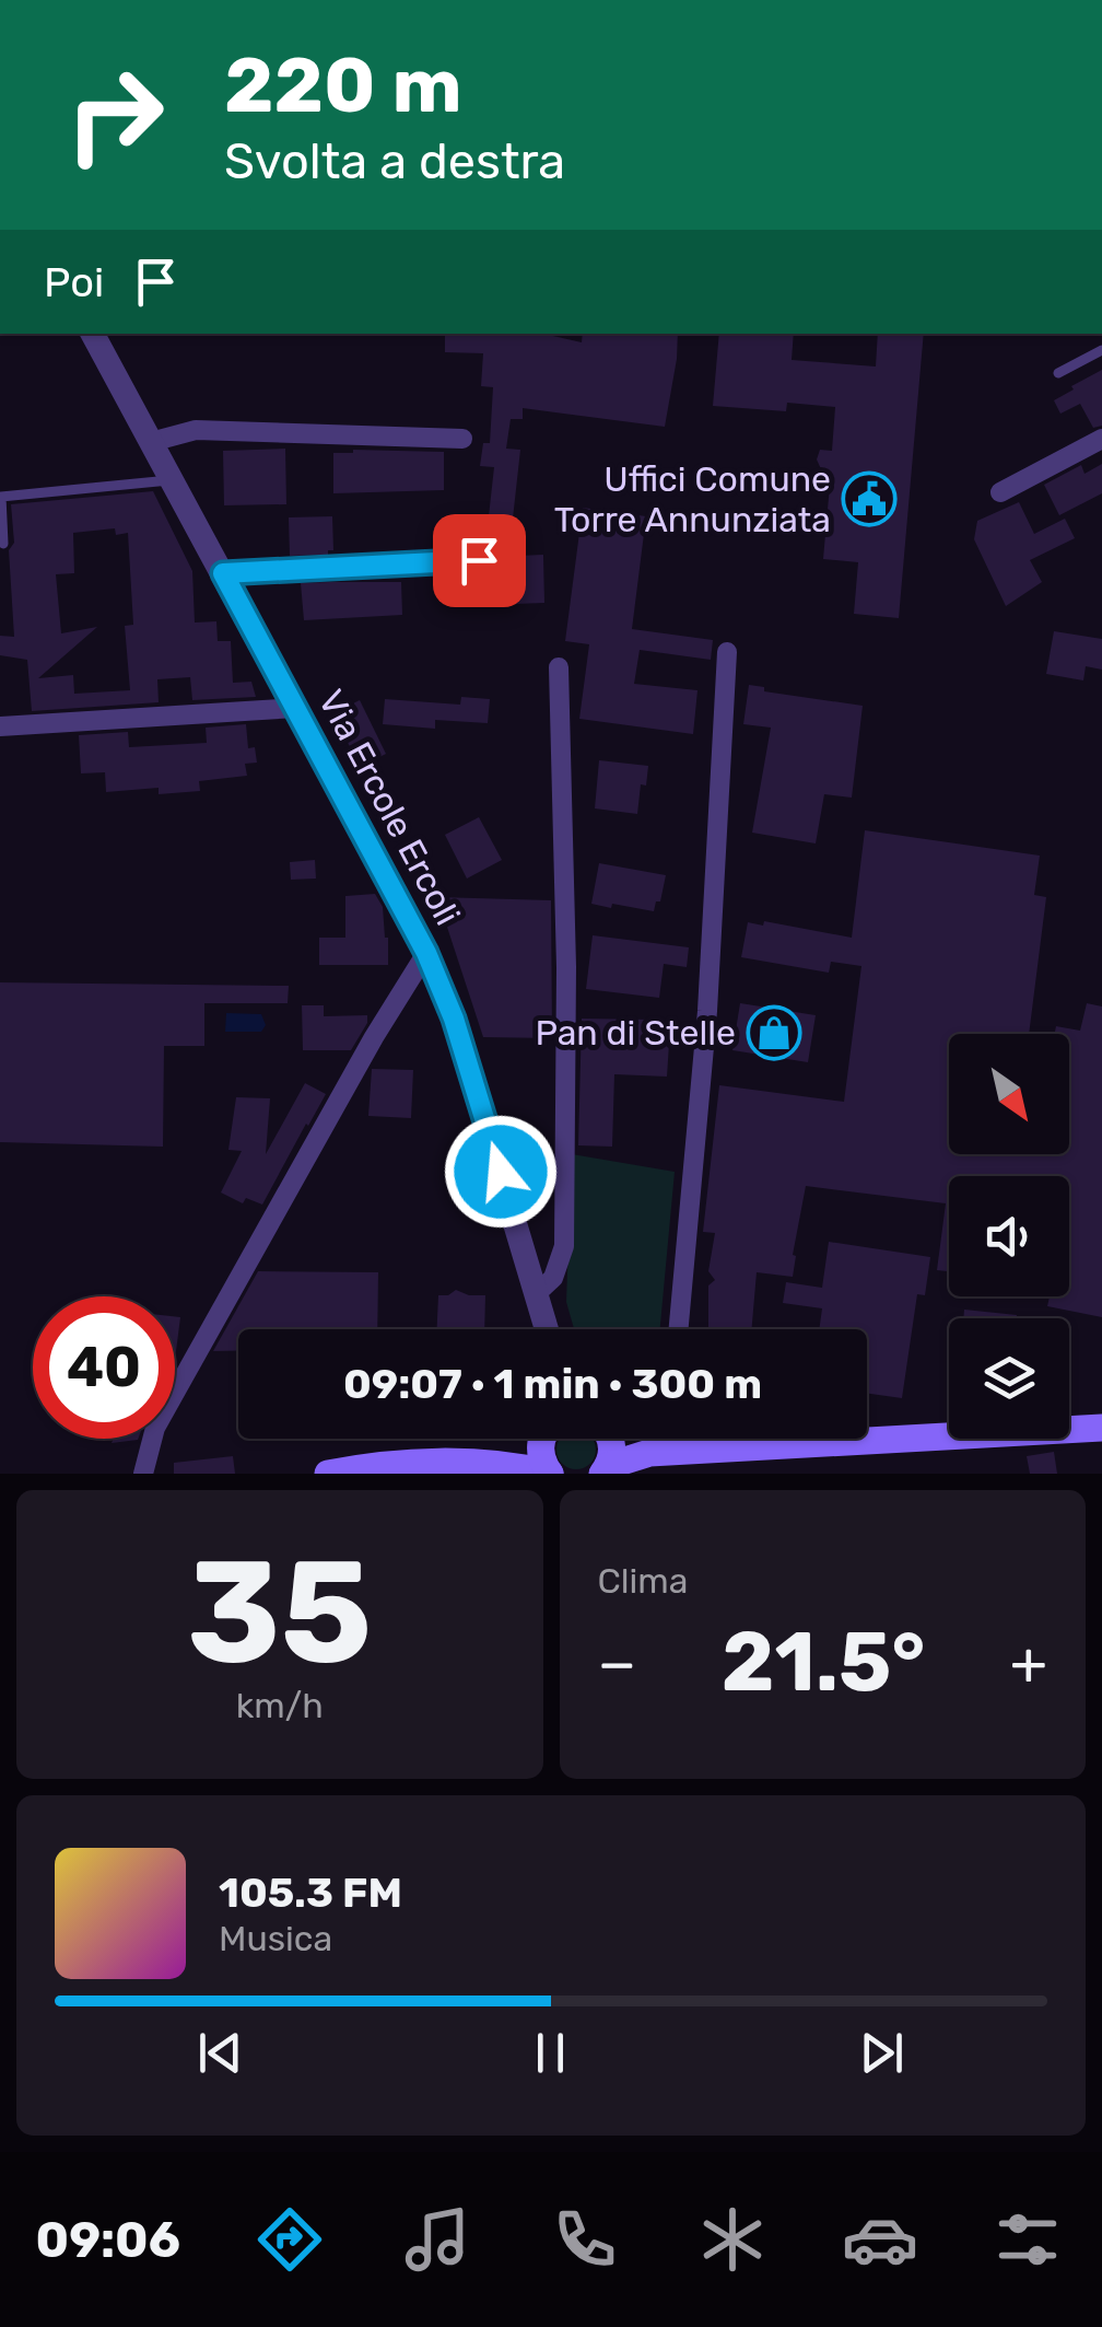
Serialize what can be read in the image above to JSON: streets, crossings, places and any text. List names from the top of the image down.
{
  "streets": {
    "street": ["Via Ercole Ercoli"]
  },
  "places": {
    "public building": ["Uffici Comune Torre Annunziata"],
    "shop": ["Pan di Stelle"]
  },
  "north": "bottom right",
  "page": {
    "turn": ["220 m", "Svolta a destra"],
    "then": "Poi",
    "limit": "40",
    "trip": "09:07 · 1 min · 300 m",
    "tile": [
      ["35", "km/h"],
      "Clima"
    ],
    "heat": ["−", "21.5°", "+"],
    "song": ["105.3 FM", "Musica"],
    "tabs": "09:06"
  }
}
